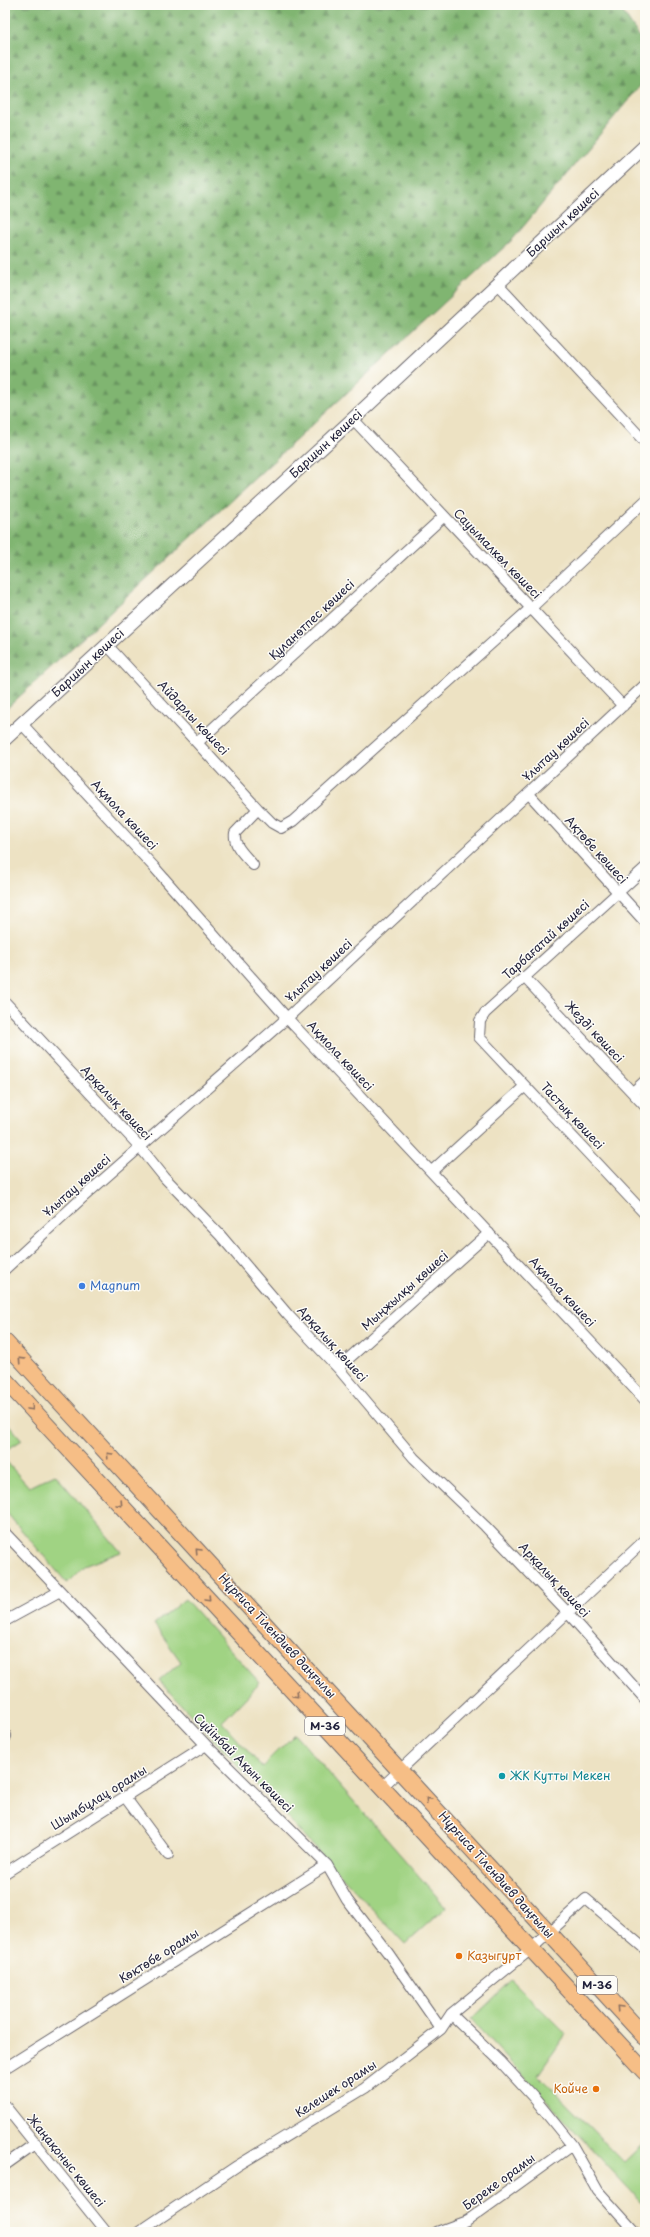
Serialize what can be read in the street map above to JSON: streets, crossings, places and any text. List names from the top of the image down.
{
  "streets": {
    "main road": ["Нұрғиса Тілендиев даңғылы", "M-36"],
    "street": [
      "Баршын көшесі",
      "Сауымалкөл көшесі",
      "Қуланөтпес көшесі",
      "Айдарлы көшесі",
      "Ұлытау көшесі",
      "Ақмола көшесі",
      "Ақтөбе көшесі",
      "Тарбағатай көшесі",
      "Жезді көшесі",
      "Арқалық көшесі",
      "Тастық көшесі",
      "Мыңжылқы көшесі",
      "Сүйінбай Ақын көшесі",
      "Шымбұлаұ орамы",
      "Көктөбе орамы",
      "Келешек орамы",
      "Жаңақоныс көшесі",
      "Береке орамы"
    ]
  },
  "crossings": [
    ["Баршын көшесі", "Сауымалкөл көшесі"],
    ["Баршын көшесі", "Айдарлы көшесі"],
    ["Баршын көшесі", "Ақмола көшесі"],
    ["Сауымалкөл көшесі", "Қуланөтпес көшесі"],
    ["Сауымалкөл көшесі", "Айдарлы көшесі"],
    ["Сауымалкөл көшесі", "Ұлытау көшесі"],
    ["Қуланөтпес көшесі", "Айдарлы көшесі"],
    ["Ұлытау көшесі", "Ақмола көшесі"],
    ["Ұлытау көшесі", "Ақтөбе көшесі"],
    ["Ұлытау көшесі", "Арқалық көшесі"],
    ["Ақмола көшесі", "Мыңжылқы көшесі"],
    ["Ақтөбе көшесі", "Тарбағатай көшесі"],
    ["Тарбағатай көшесі", "Жезді көшесі"],
    ["Тарбағатай көшесі", "Тастық көшесі"],
    ["Арқалық көшесі", "Мыңжылқы көшесі"],
    ["Нұрғиса Тілендиев даңғылы", "Келешек орамы"],
    ["Сүйінбай Ақын көшесі", "Шымбұлаұ орамы"],
    ["Сүйінбай Ақын көшесі", "Көктөбе орамы"],
    ["Сүйінбай Ақын көшесі", "Келешек орамы"]
  ],
  "places": [
    "Magnum",
    "ЖК Кутты Мекен",
    "Казыгурт",
    "Койче"
  ]
}
